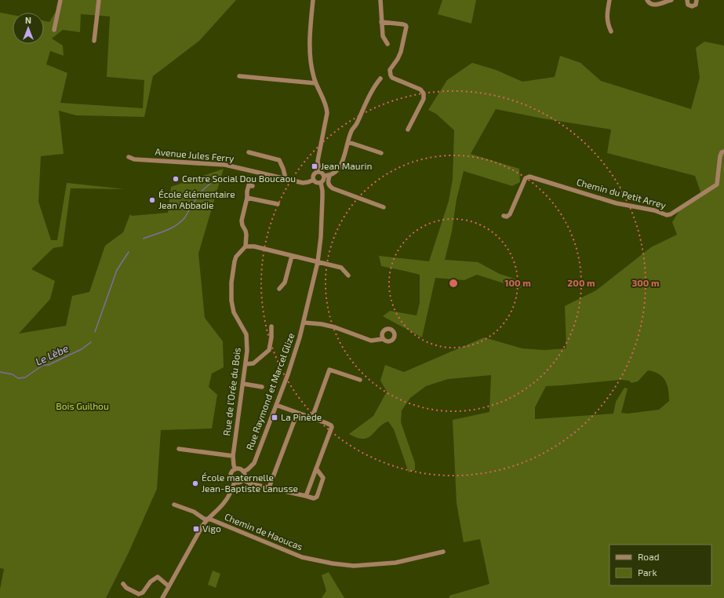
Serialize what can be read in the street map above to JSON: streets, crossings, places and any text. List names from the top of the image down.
{
  "streets": {
    "street": [
      "Avenue Jules Ferry",
      "Chemin du Petit Arrey",
      "Rue de l'Orée du Bois",
      "Rue Raymond et Marcel Glize",
      "Chemin de Haoucas"
    ]
  },
  "crossings": [
    ["Avenue Jules Ferry", "Rue Raymond et Marcel Glize"],
    ["Rue de l'Orée du Bois", "Rue Raymond et Marcel Glize"]
  ],
  "water": ["Le Lèbe"],
  "parks": ["Bois Guilhou"],
  "places": {
    "transit": ["Jean Maurin", "La Pinède", "Vigo"],
    "other": ["Centre Social Dou Boucaou", "École élémentaire Jean Abbadie", "École maternelle Jean-Baptiste Lanusse"]
  },
  "legend": ["Road", "Park"],
  "north": "top",
  "rings": ["100 m", "200 m", "300 m"]
}
